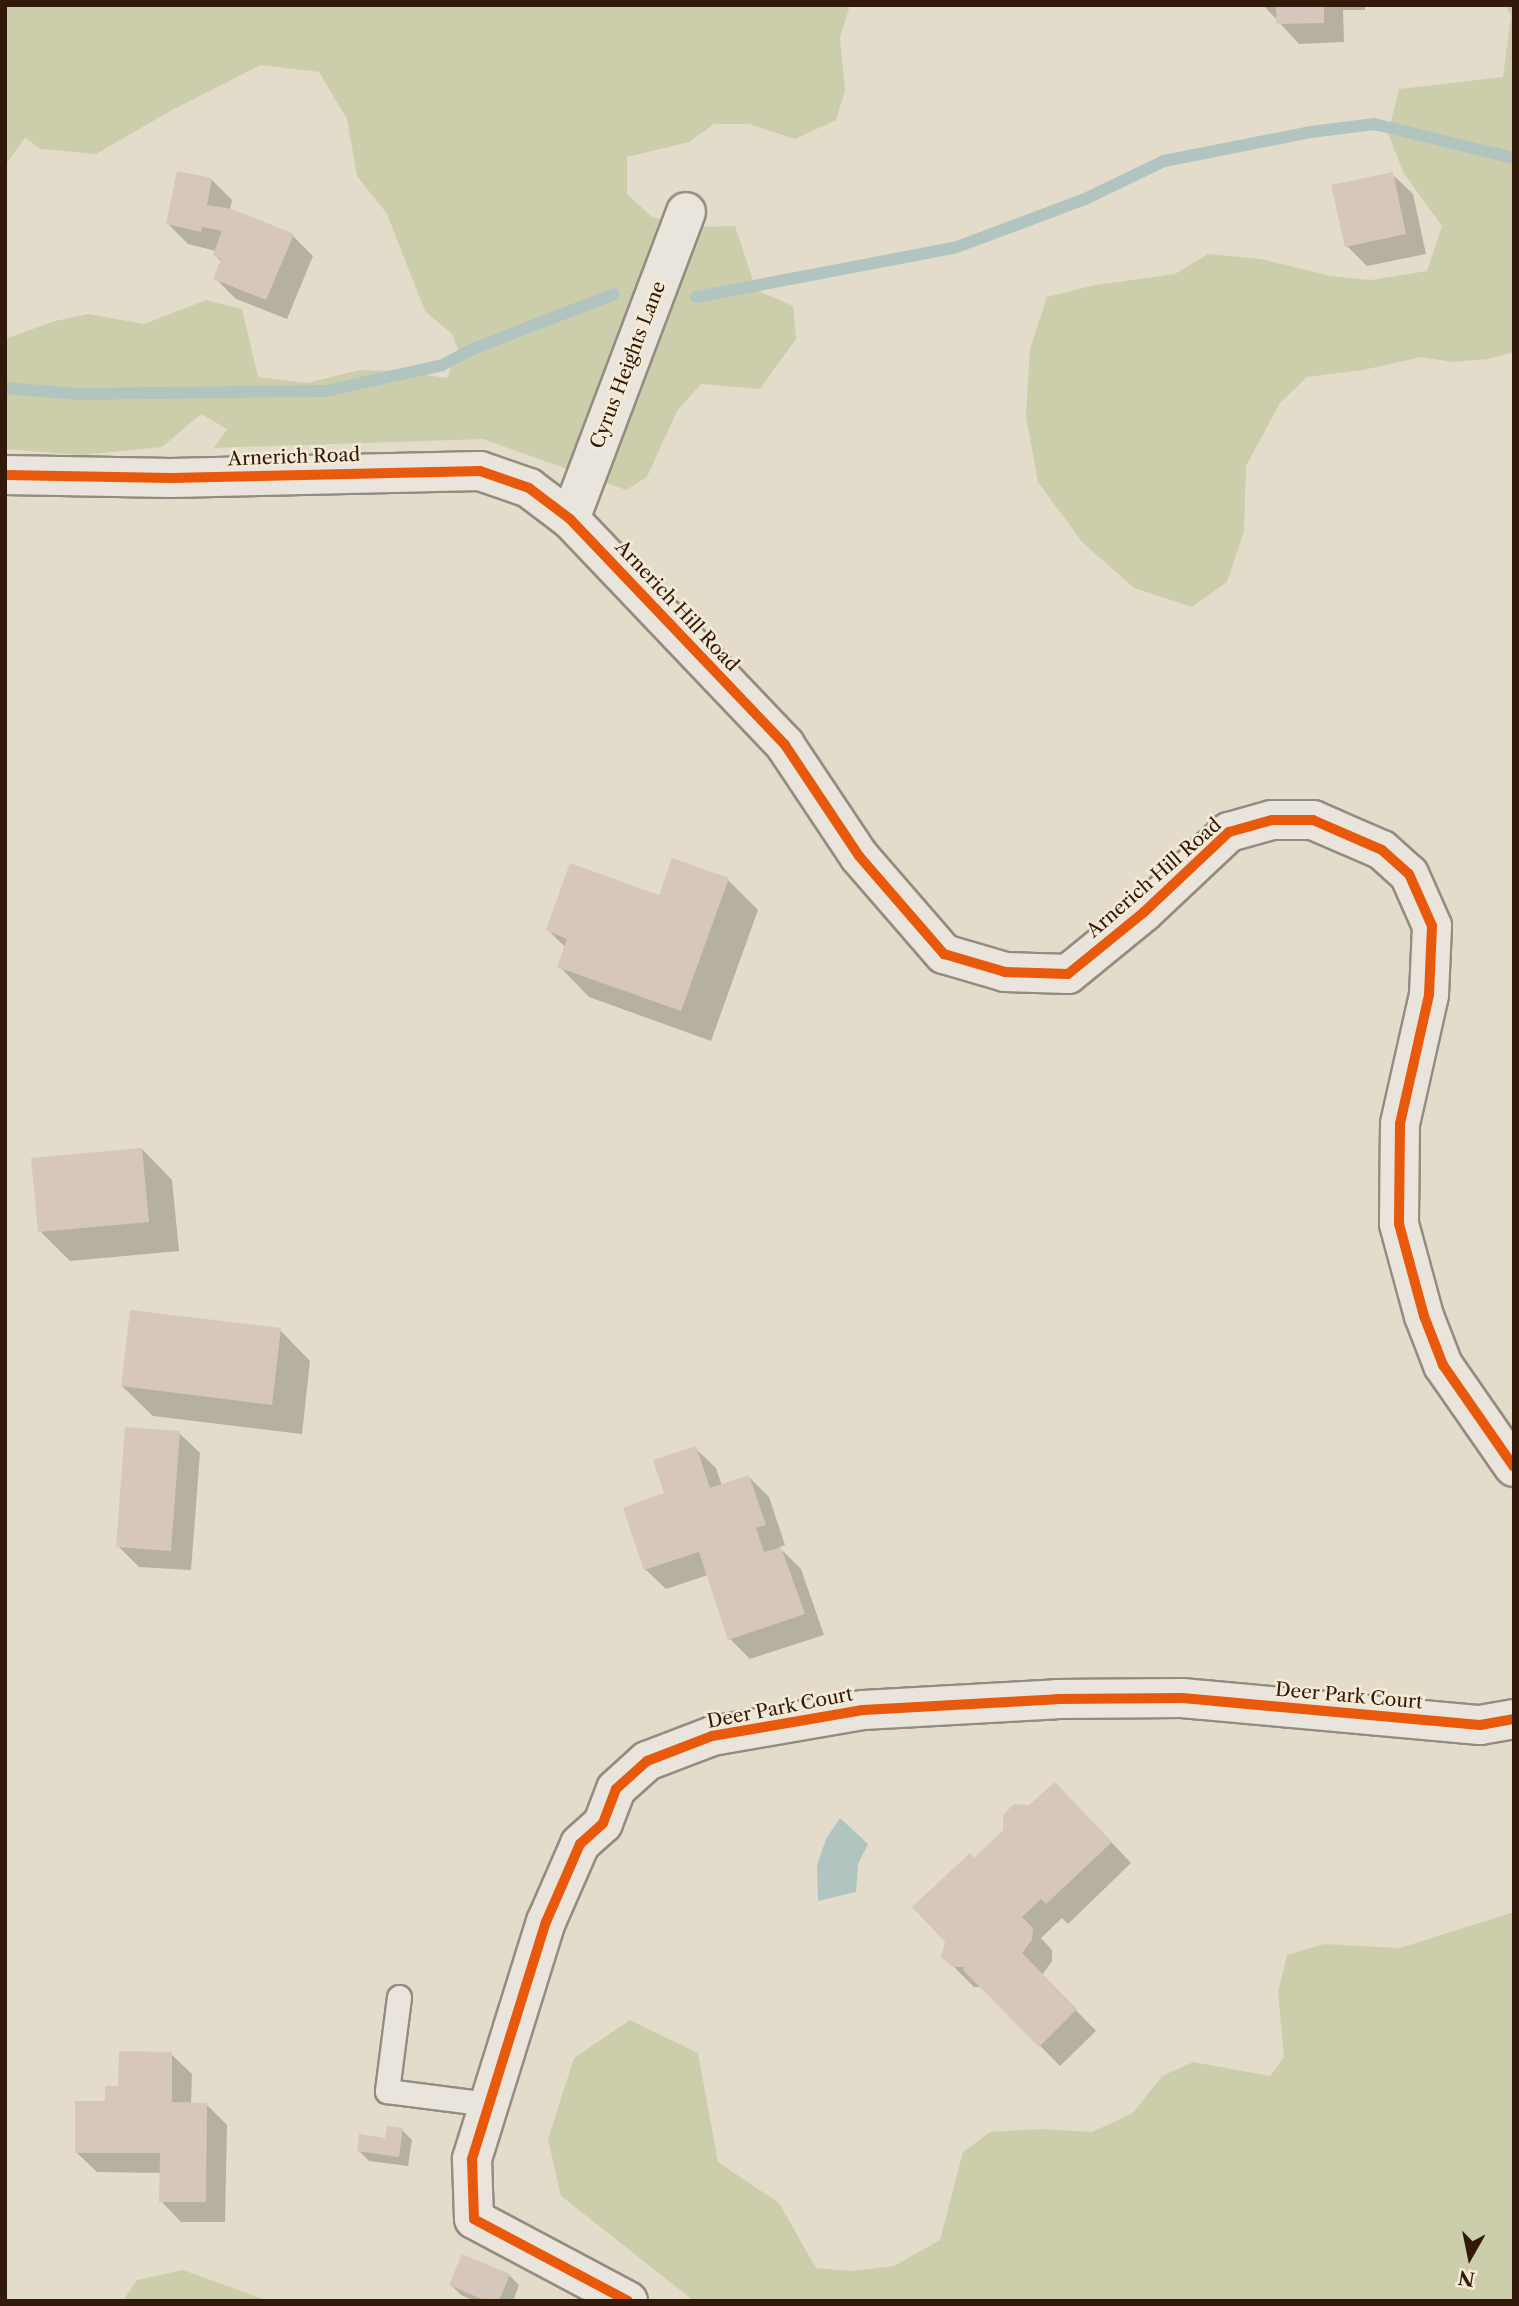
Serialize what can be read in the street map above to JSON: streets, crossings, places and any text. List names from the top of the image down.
{
  "streets": {
    "street": [
      "Cyrus Heights Lane",
      "Arnerich Road",
      "Arnerich Hill Road",
      "Deer Park Court"
    ]
  },
  "crossings": [
    ["Cyrus Heights Lane", "Arnerich Road"],
    ["Cyrus Heights Lane", "Arnerich Hill Road"],
    ["Arnerich Road", "Arnerich Hill Road"]
  ],
  "north": "bottom"
}
